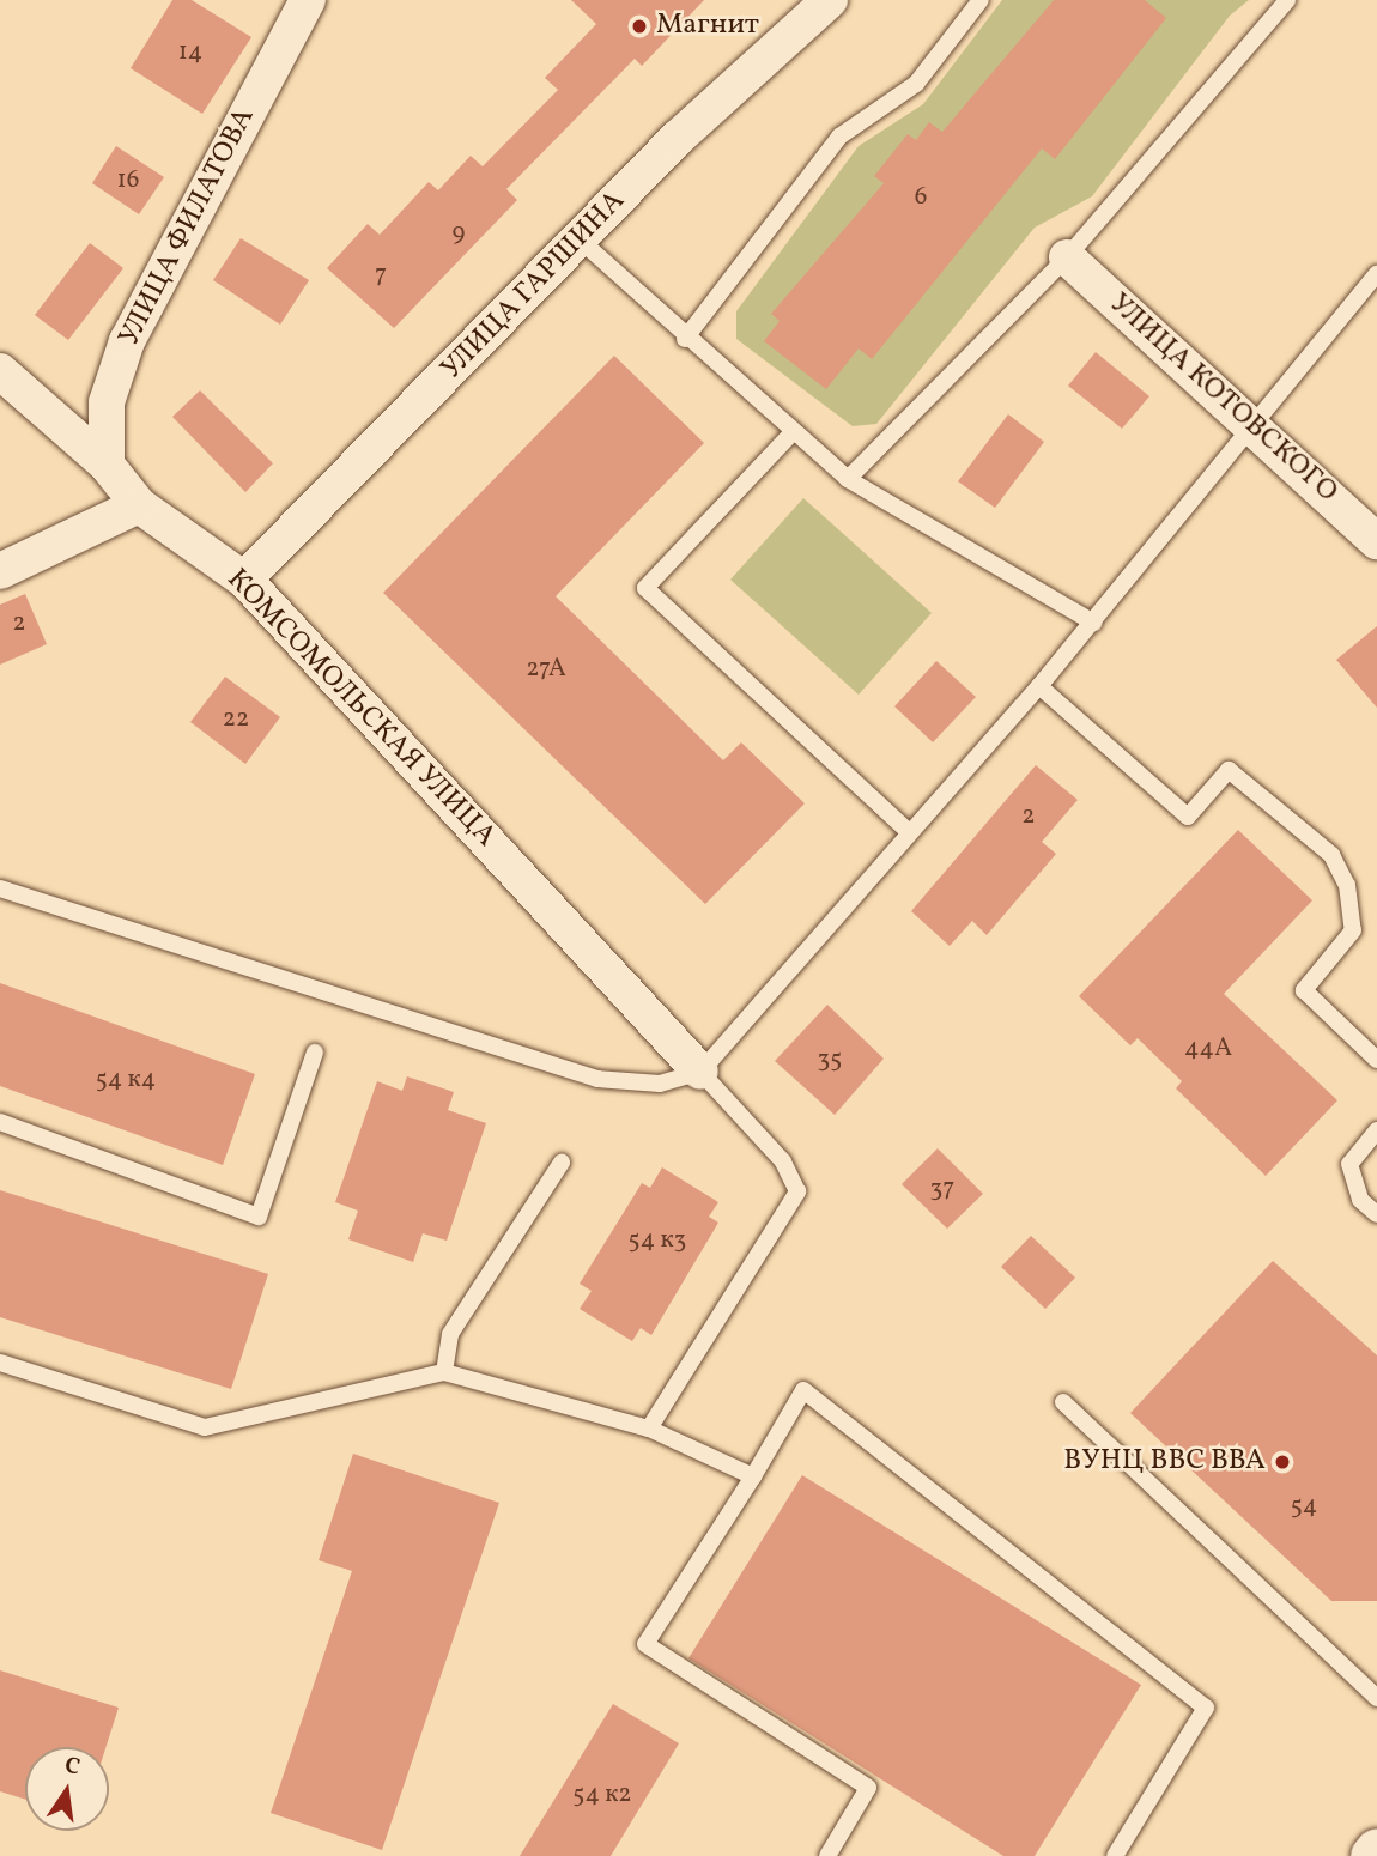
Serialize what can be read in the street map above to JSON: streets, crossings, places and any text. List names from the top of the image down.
{
  "streets": {
    "street": [
      "УЛИЦА ФИЛАТОВА",
      "УЛИЦА ГАРШИНА",
      "УЛИЦА КОТОВСКОГО",
      "КОМСОМОЛЬСКАЯ УЛИЦА"
    ]
  },
  "crossings": [
    ["УЛИЦА ФИЛАТОВА", "КОМСОМОЛЬСКАЯ УЛИЦА"],
    ["УЛИЦА ГАРШИНА", "КОМСОМОЛЬСКАЯ УЛИЦА"]
  ],
  "places": ["Магнит", "ВУНЦ ВВС ВВА"],
  "house_numbers": [
    "14",
    "16",
    "6",
    "9",
    "7",
    "2",
    "27А",
    "22",
    "2",
    "44А",
    "35",
    "54 к4",
    "37",
    "54 к3",
    "54",
    "54 к2"
  ],
  "north": "top"
}
